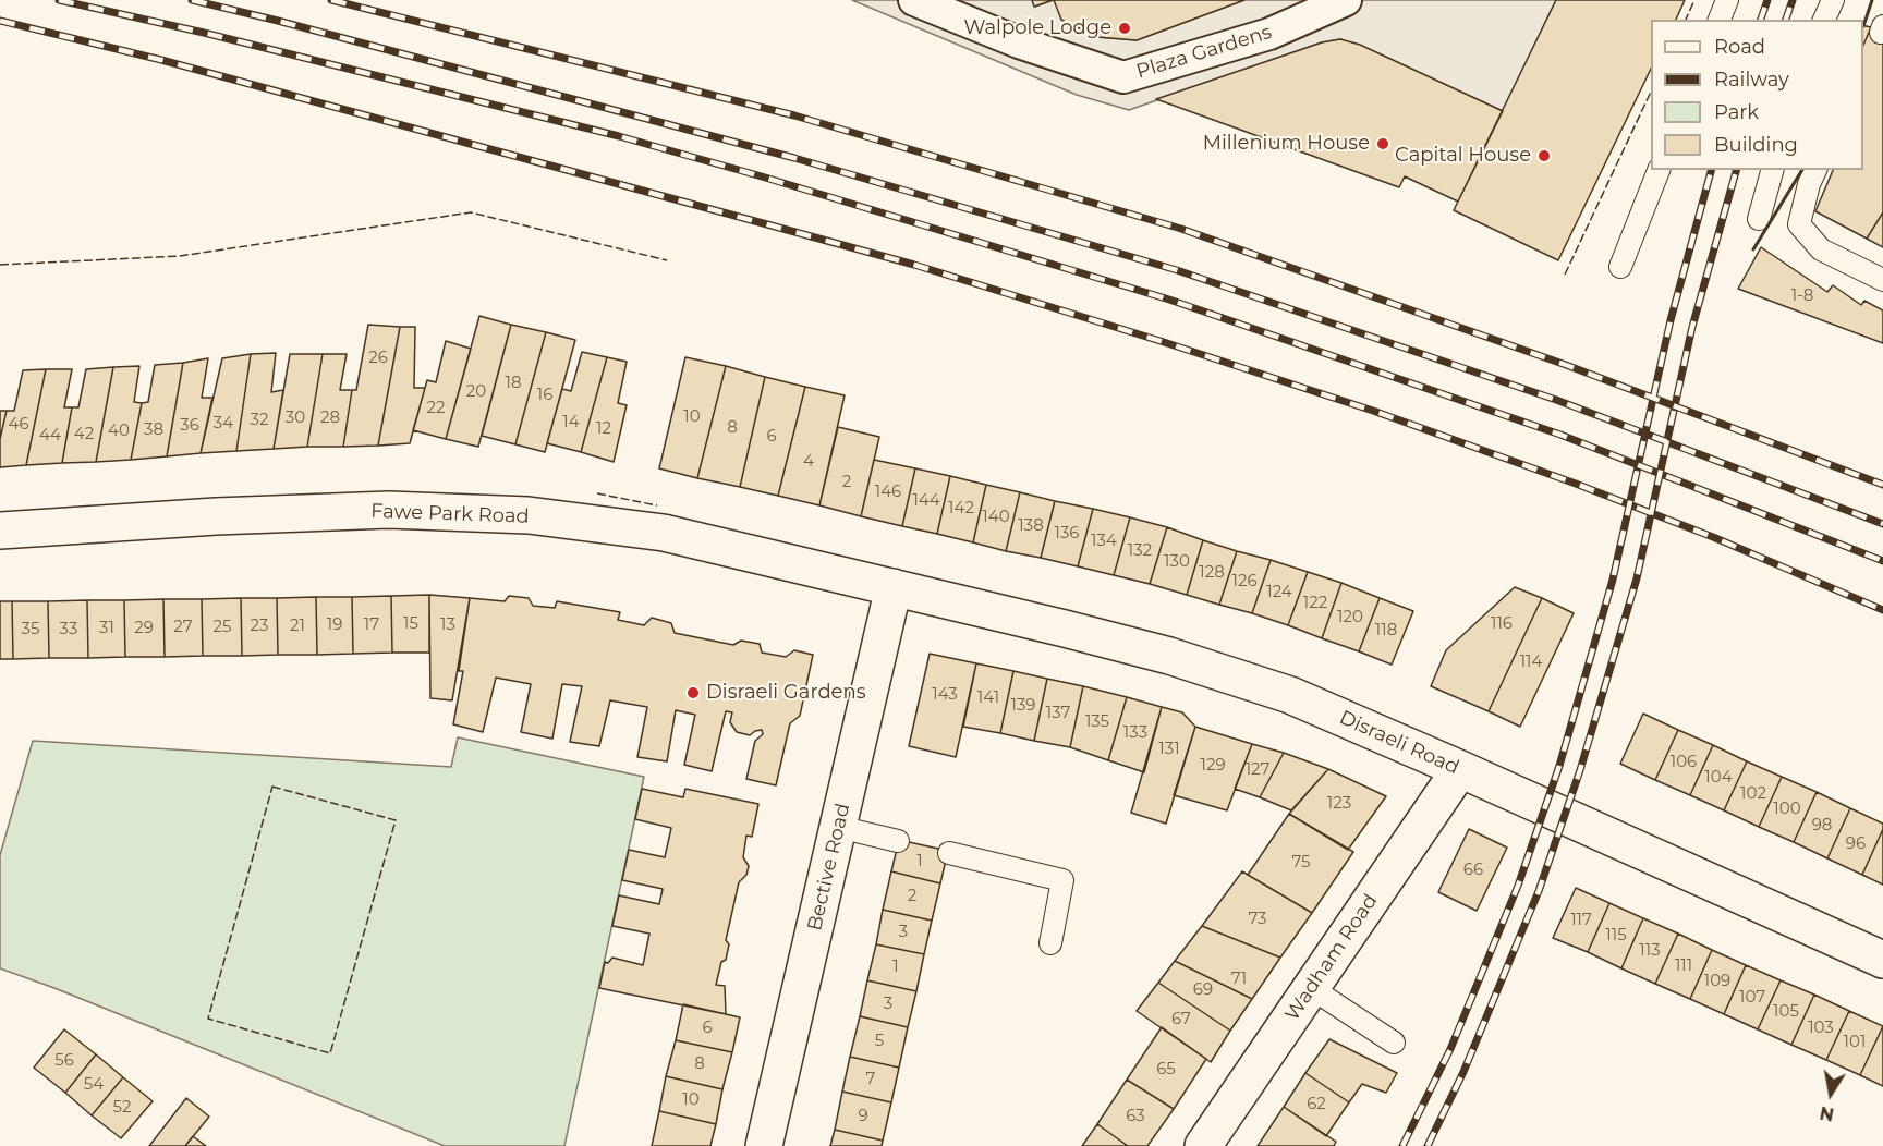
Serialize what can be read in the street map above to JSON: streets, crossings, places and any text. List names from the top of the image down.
{
  "streets": {
    "street": [
      "Plaza Gardens",
      "Fawe Park Road",
      "Disraeli Road",
      "Bective Road",
      "Wadham Road"
    ]
  },
  "crossings": [
    ["Fawe Park Road", "Disraeli Road"],
    ["Fawe Park Road", "Bective Road"],
    ["Disraeli Road", "Bective Road"],
    ["Disraeli Road", "Wadham Road"]
  ],
  "places": [
    "Walpole Lodge",
    "Millenium House",
    "Capital House",
    "Disraeli Gardens"
  ],
  "house_numbers": [
    "1-8",
    "26",
    "18",
    "20",
    "16",
    "22",
    "10",
    "30",
    "28",
    "32",
    "14",
    "34",
    "46",
    "36",
    "8",
    "12",
    "38",
    "40",
    "42",
    "44",
    "6",
    "4",
    "2",
    "146",
    "144",
    "142",
    "140",
    "138",
    "136",
    "134",
    "132",
    "130",
    "128",
    "126",
    "124",
    "122",
    "120",
    "15",
    "116",
    "19",
    "17",
    "13",
    "23",
    "21",
    "27",
    "25",
    "31",
    "29",
    "35",
    "33",
    "118",
    "114",
    "143",
    "141",
    "139",
    "137",
    "135",
    "133",
    "131",
    "106",
    "129",
    "127",
    "104",
    "102",
    "123",
    "100",
    "98",
    "96",
    "1",
    "75",
    "66",
    "2",
    "73",
    "117",
    "3",
    "115",
    "113",
    "111",
    "1",
    "71",
    "109",
    "69",
    "107",
    "3",
    "105",
    "67",
    "6",
    "103",
    "5",
    "101",
    "56",
    "8",
    "65",
    "7",
    "54",
    "10",
    "62",
    "52",
    "9",
    "63"
  ],
  "legend": [
    "Road",
    "Railway",
    "Park",
    "Building"
  ],
  "north": "bottom"
}
